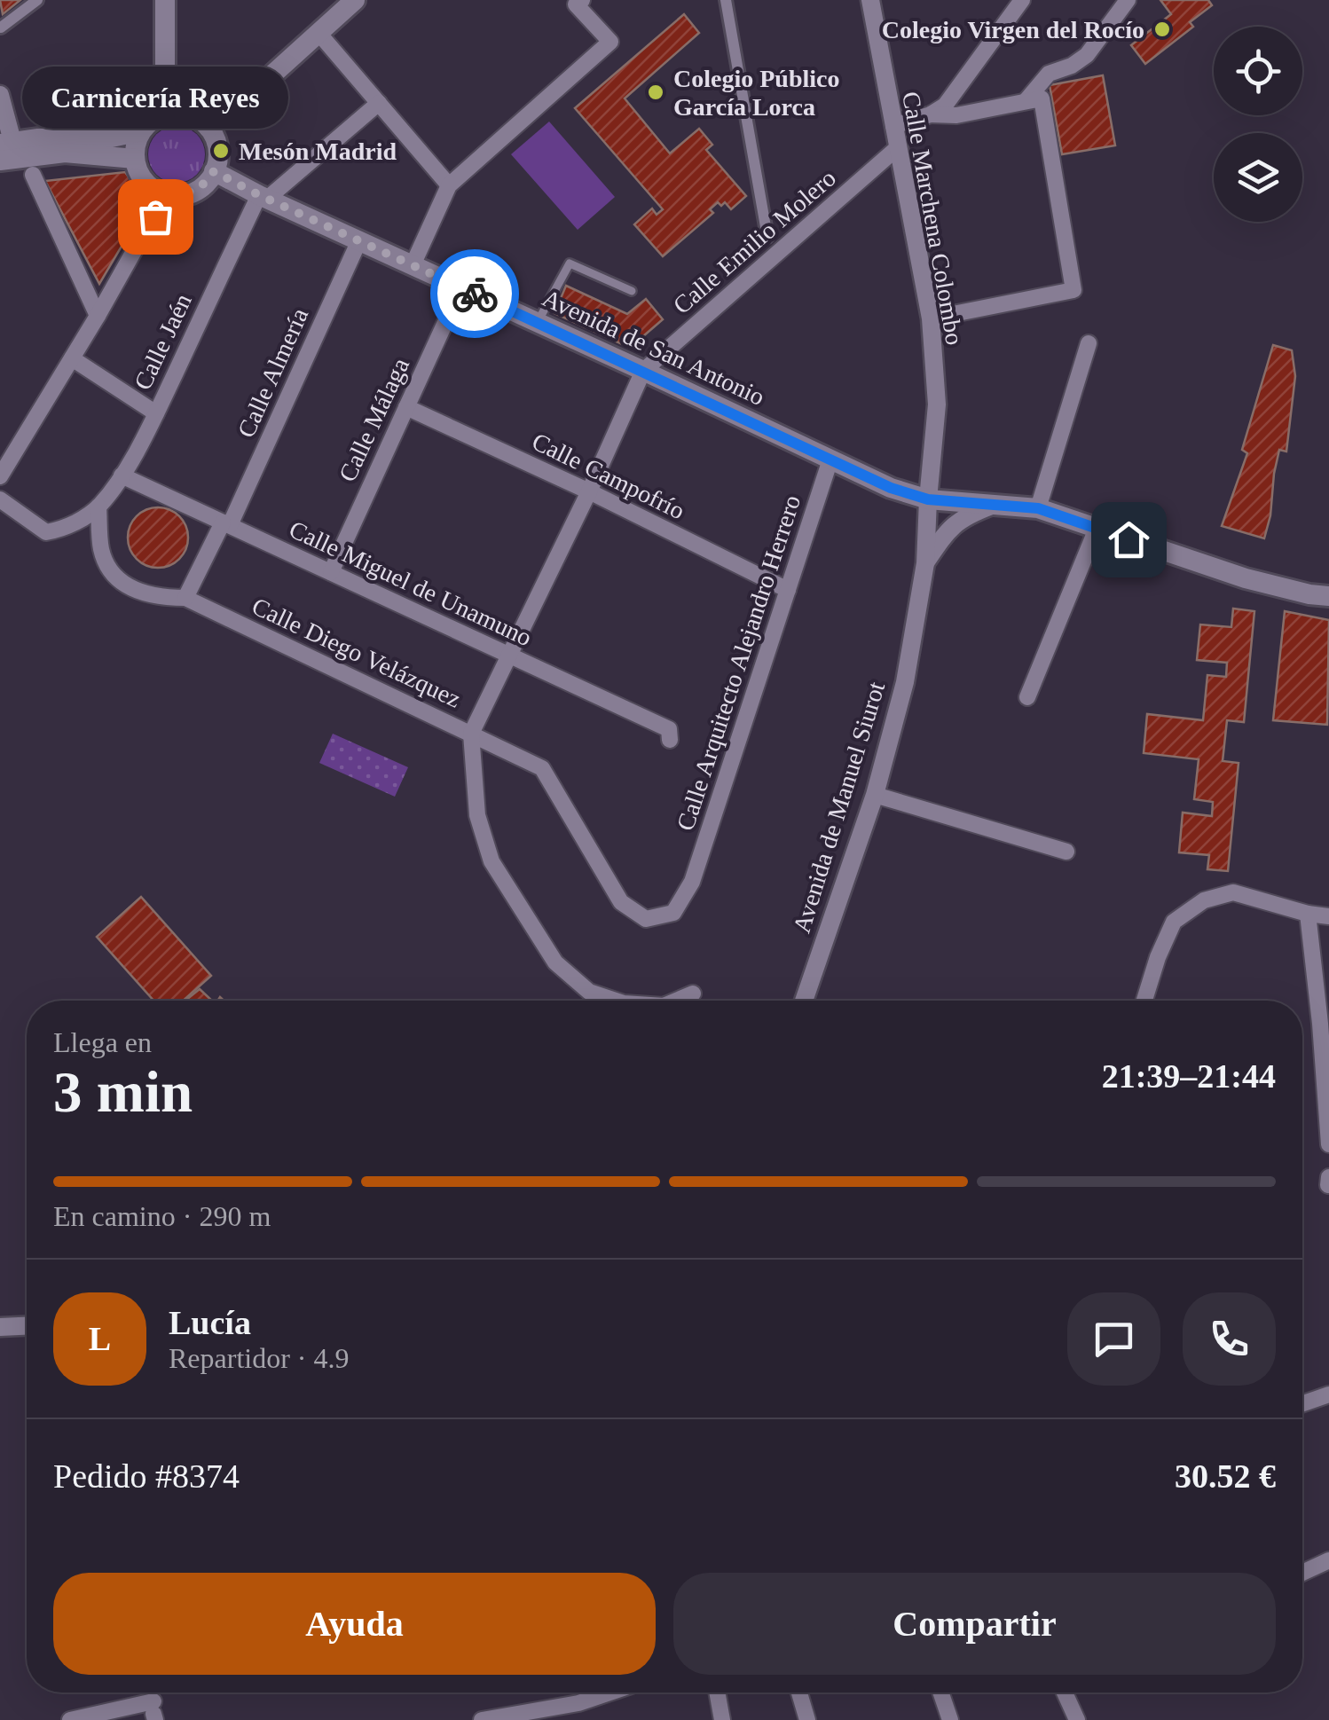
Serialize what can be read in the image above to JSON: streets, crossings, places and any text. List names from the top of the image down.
{
  "streets": {
    "main road": ["Avenida de San Antonio"],
    "street": [
      "Calle Marchena Colombo",
      "Calle Emilio Molero",
      "Calle Jaén",
      "Calle Almería",
      "Calle Málaga",
      "Calle Campofrío",
      "Calle Miguel de Unamuno",
      "Calle Diego Velázquez",
      "Calle Arquitecto Alejandro Herrero",
      "Avenida de Manuel Siurot"
    ]
  },
  "crossings": [
    ["Calle Marchena Colombo", "Calle Emilio Molero"],
    ["Calle Marchena Colombo", "Avenida de San Antonio"],
    ["Calle Marchena Colombo", "Avenida de Manuel Siurot"],
    ["Calle Emilio Molero", "Avenida de San Antonio"],
    ["Calle Jaén", "Avenida de San Antonio"],
    ["Calle Jaén", "Calle Miguel de Unamuno"],
    ["Calle Jaén", "Calle Diego Velázquez"],
    ["Avenida de San Antonio", "Calle Almería"],
    ["Avenida de San Antonio", "Calle Málaga"],
    ["Avenida de San Antonio", "Calle Arquitecto Alejandro Herrero"],
    ["Avenida de San Antonio", "Avenida de Manuel Siurot"],
    ["Calle Almería", "Calle Miguel de Unamuno"],
    ["Calle Almería", "Calle Diego Velázquez"],
    ["Calle Málaga", "Calle Campofrío"],
    ["Calle Málaga", "Calle Miguel de Unamuno"],
    ["Calle Campofrío", "Calle Arquitecto Alejandro Herrero"],
    ["Calle Diego Velázquez", "Calle Arquitecto Alejandro Herrero"]
  ],
  "places": [
    "Colegio Virgen del Rocío",
    "Colegio Público García Lorca",
    "Mesón Madrid",
    "Carnicería Reyes"
  ],
  "page": {
    "bubble": "Carnicería Reyes",
    "heading": ["3 min", "Llega en", "21:39–21:44"],
    "panel": [
      "Lucía",
      "Repartidor · 4.9",
      "Pedido #8374",
      "30.52 €"
    ],
    "bar": "En camino · 290 m",
    "round": "L",
    "buttons": ["Ayuda", "Compartir"]
  }
}
